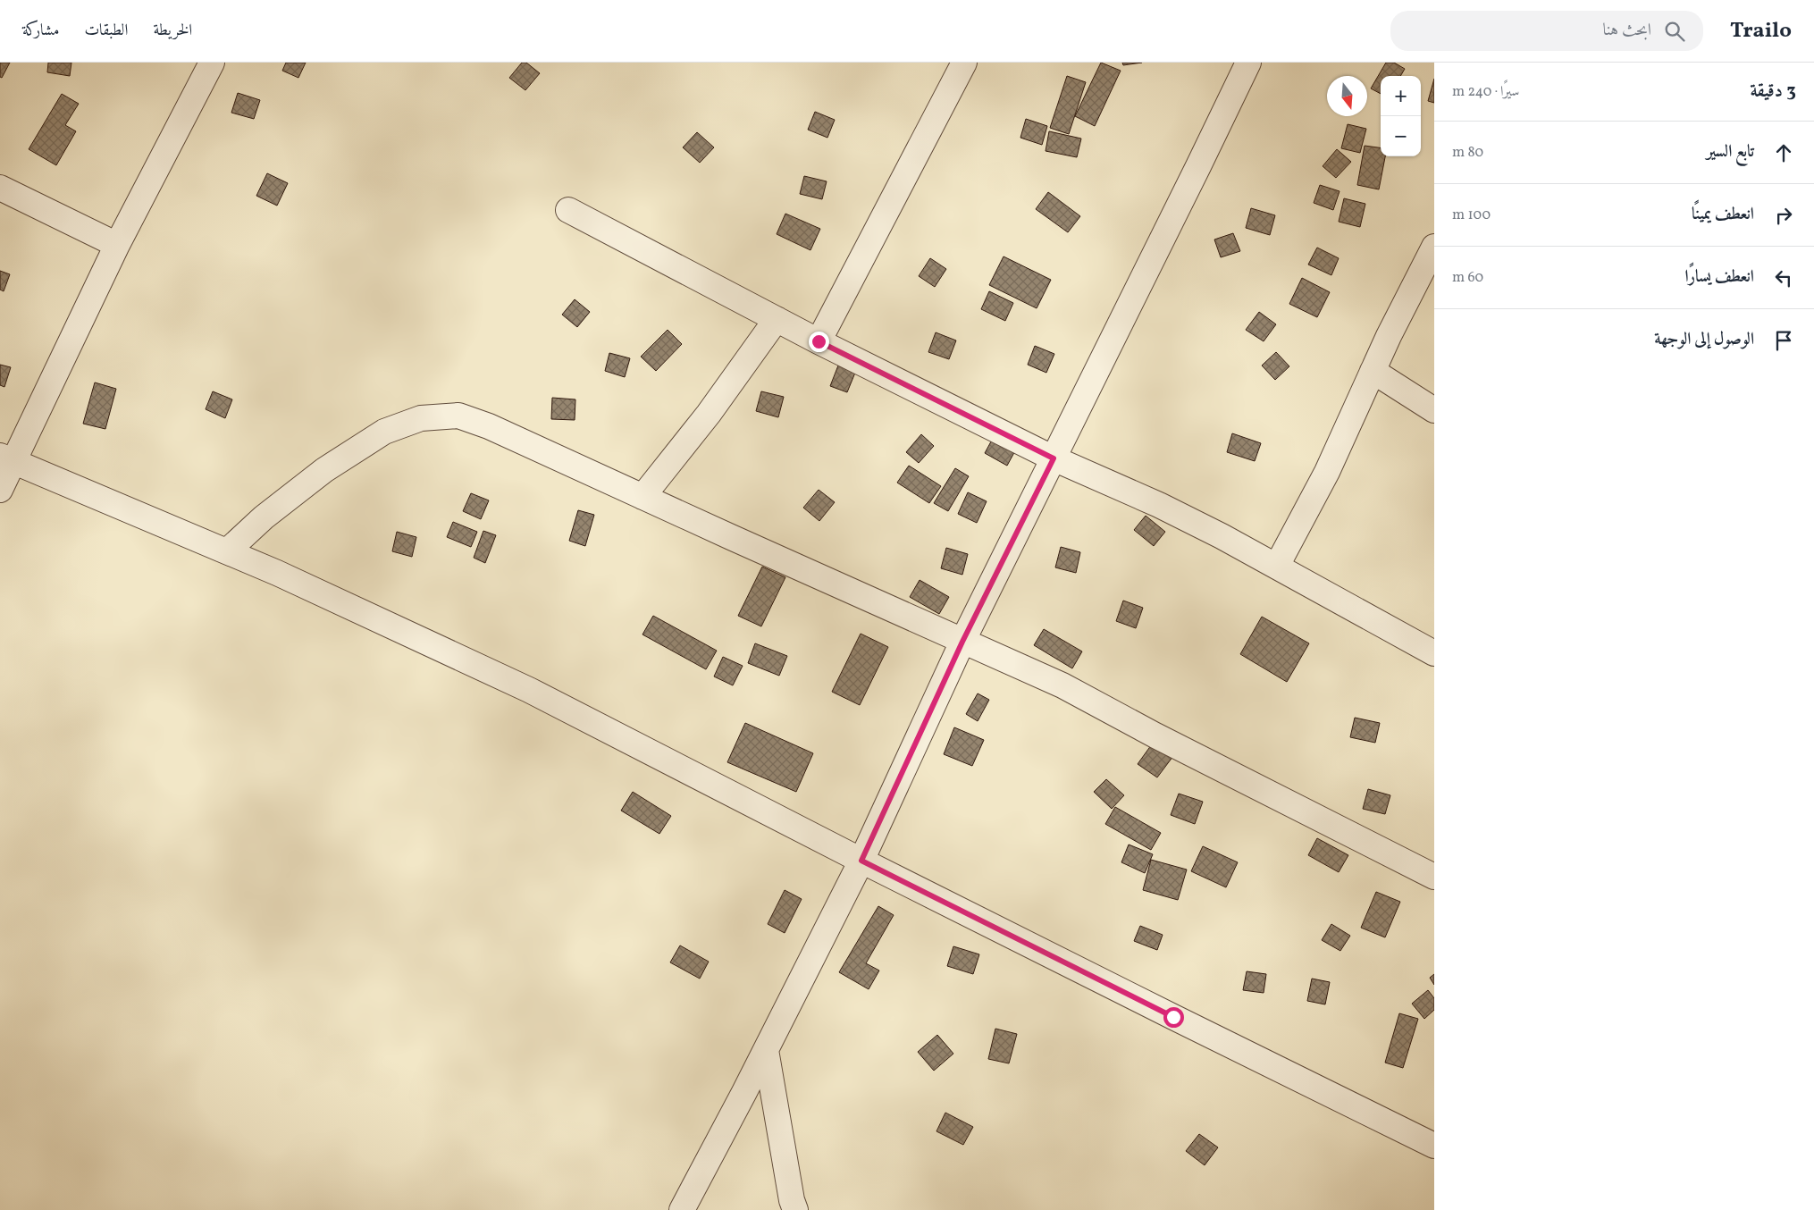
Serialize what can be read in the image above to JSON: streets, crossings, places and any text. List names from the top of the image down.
{
  "north": "bottom",
  "page": {
    "header": "Trailo",
    "search": "ابحث هنا",
    "nav": ["الخريطة", "الطبقات", "مشاركة"],
    "heading": ["3 دقيقة", "سيرًا · 240 m"],
    "map_buttons": ["+", "−"],
    "list": [
      ["تابع السير", "80 m"],
      ["انعطف يمينًا", "100 m"],
      ["انعطف يسارًا", "60 m"],
      "الوصول إلى الوجهة"
    ]
  }
}
